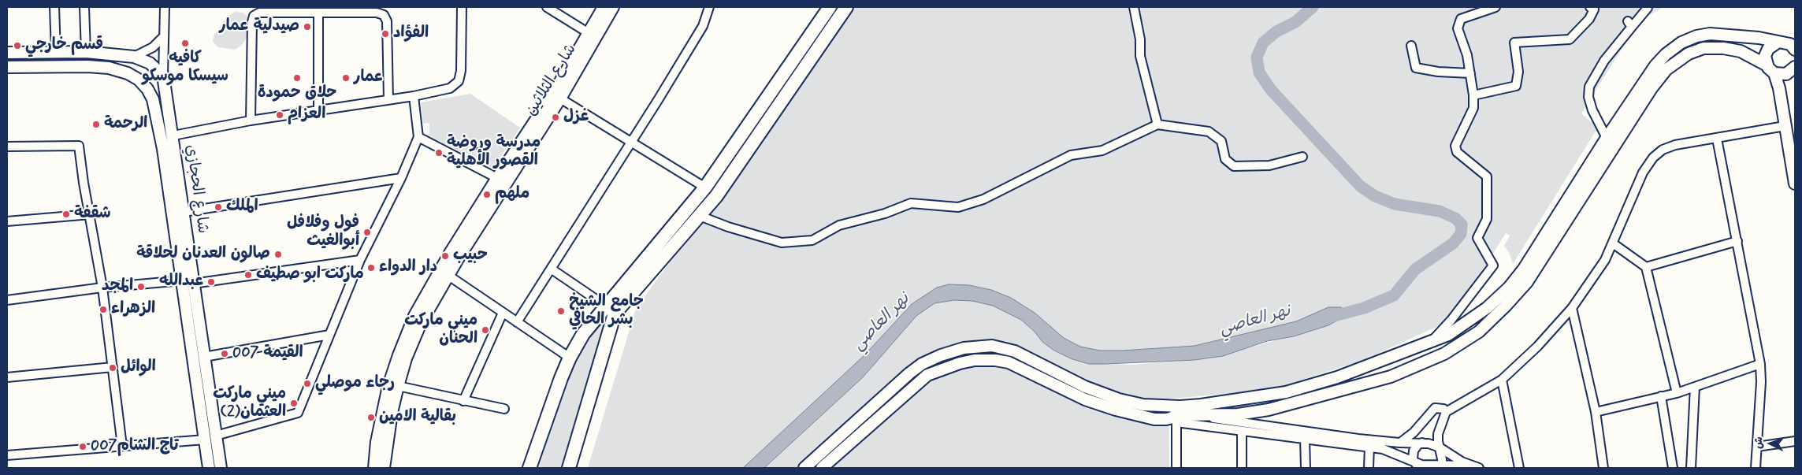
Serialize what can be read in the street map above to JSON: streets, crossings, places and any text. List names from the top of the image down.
{
  "streets": {
    "main road": ["شارع الثلاثين", "شارع الحجازي"]
  },
  "water": ["نهر العاصي"],
  "places": [
    "صيدلية عمار",
    "الفؤاد",
    "كافيه سيسكا موسكو",
    "قسم خارجي",
    "حلاق حمودة",
    "عمار",
    "العزام",
    "غزل",
    "الرحمة",
    "مدرسة وروضة القصور الأهلية",
    "ملهم",
    "الملك",
    "شقفة",
    "فول وفلافل أبوالغيث",
    "صالون العدنان لحلاقة",
    "حبيب",
    "دار الدواء",
    "ماركت ابو صطيف",
    "عبدالله",
    "المجد",
    "الزهراء",
    "جامع الشيخ بشر الحافي",
    "ميني ماركت الحنان",
    "القيمة 007",
    "الوائل",
    "رجاء موصلي",
    "ميني ماركت العثمان(2)",
    "بقالية الامين",
    "تاج الشام007"
  ],
  "north": "left"
}
